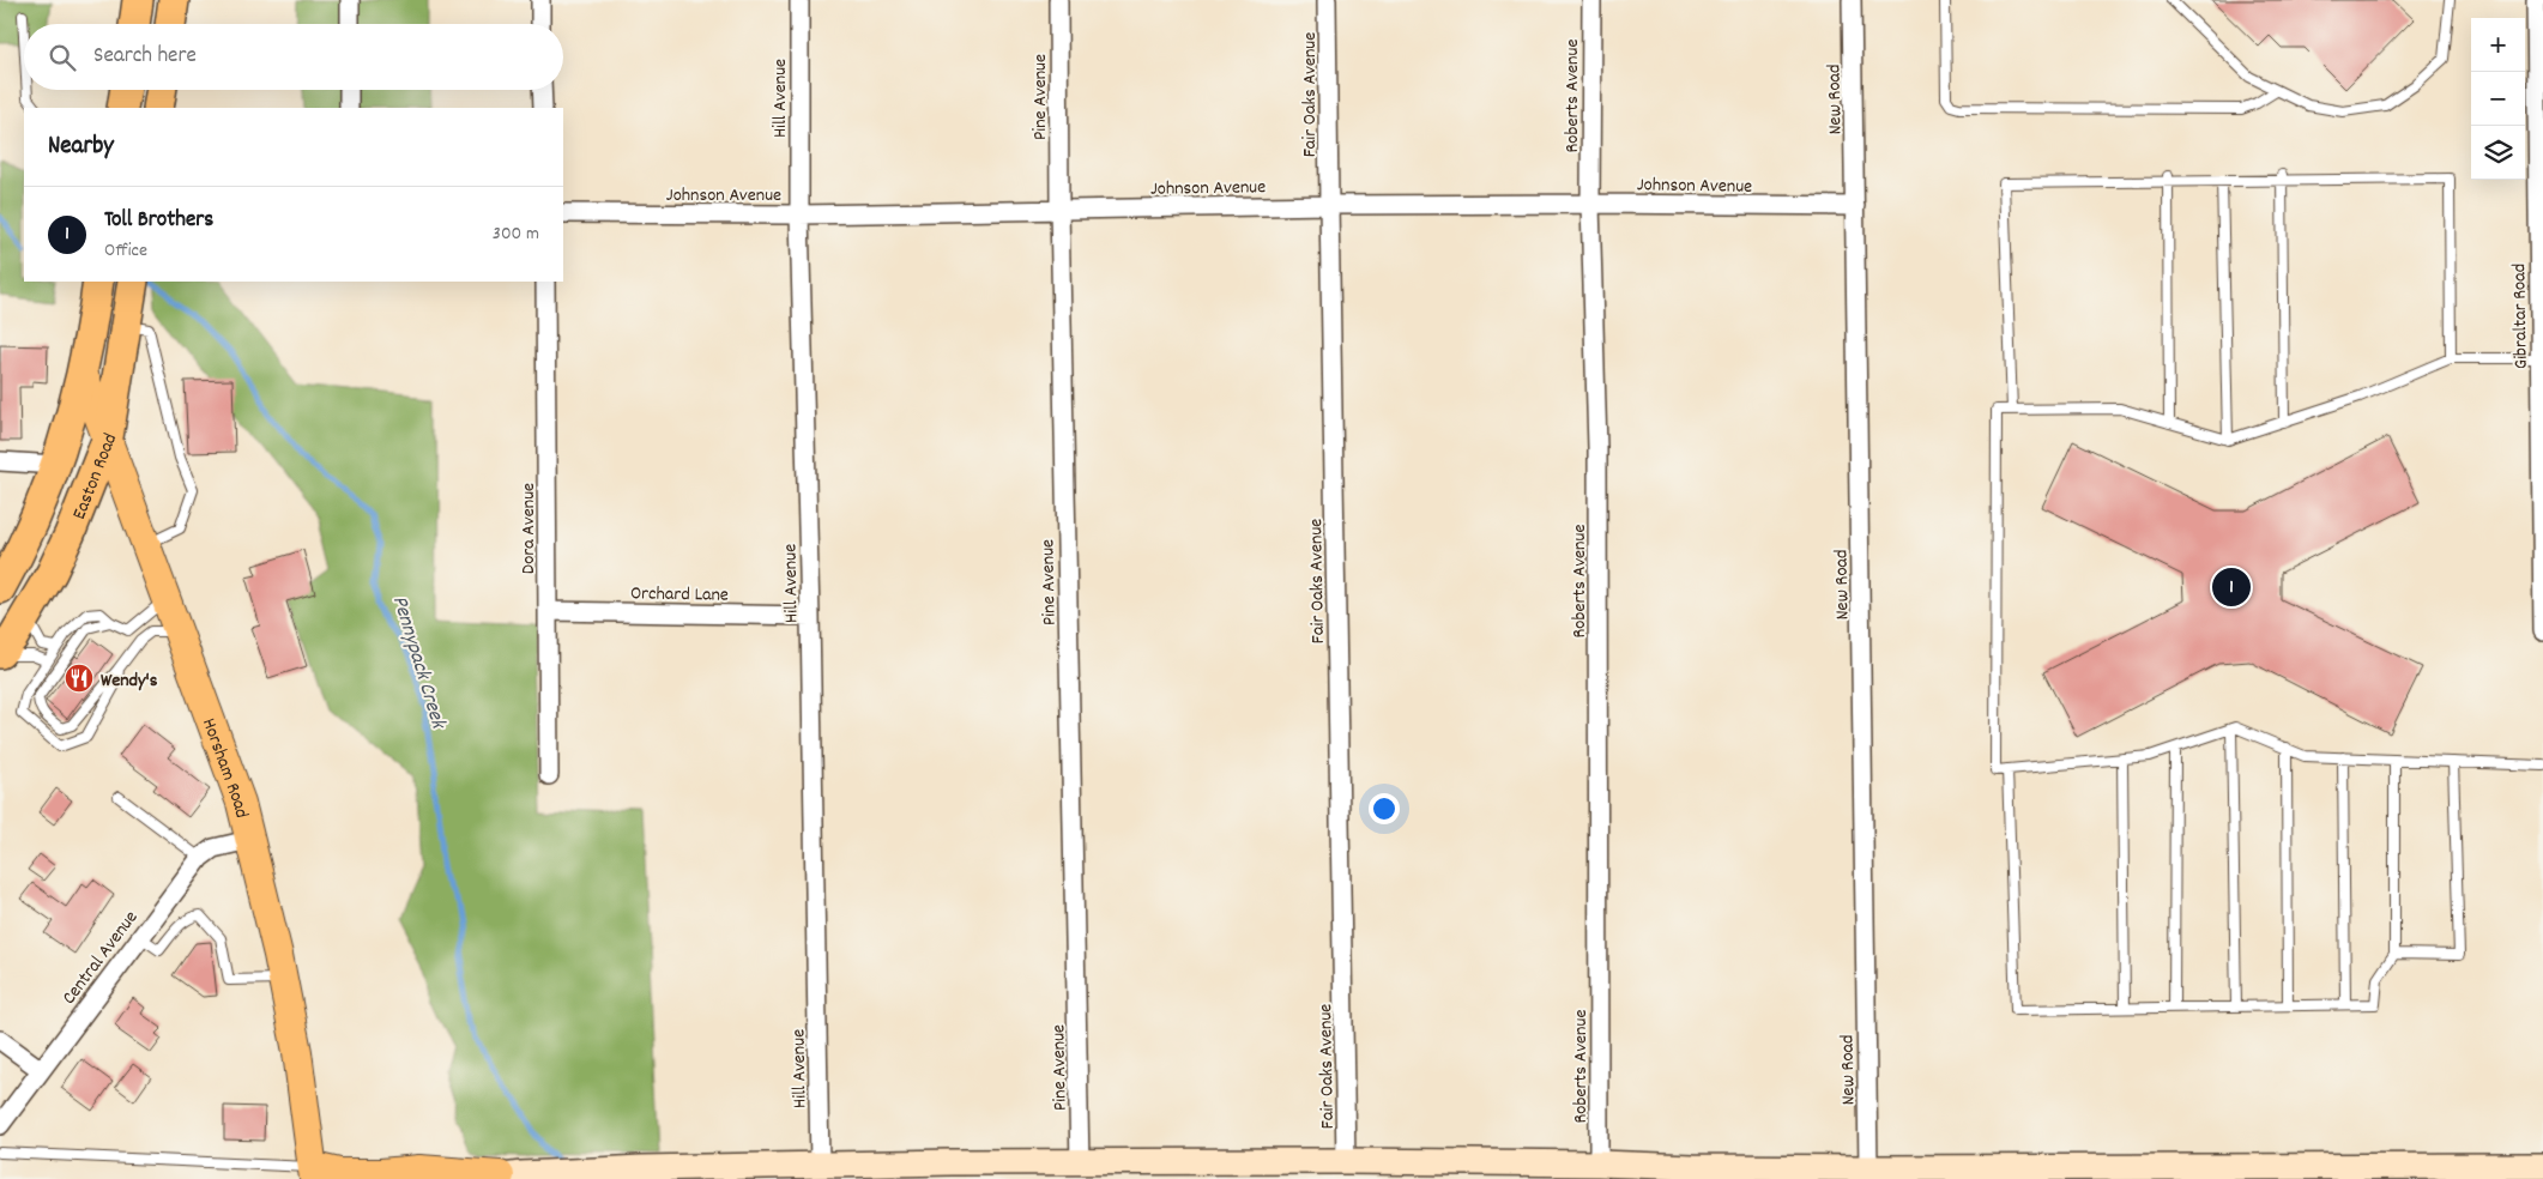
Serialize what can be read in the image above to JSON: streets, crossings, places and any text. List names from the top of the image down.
{
  "streets": {
    "highway": ["Easton Road"],
    "main road": ["Horsham Road"],
    "street": [
      "Fair Oaks Avenue",
      "Roberts Avenue",
      "Pine Avenue",
      "Hill Avenue",
      "New Road",
      "Johnson Avenue",
      "Gibraltar Road",
      "Dora Avenue",
      "Orchard Lane",
      "Central Avenue"
    ]
  },
  "crossings": [
    ["Fair Oaks Avenue", "Johnson Avenue"],
    ["Roberts Avenue", "Johnson Avenue"],
    ["Pine Avenue", "Johnson Avenue"],
    ["Hill Avenue", "Johnson Avenue"],
    ["Hill Avenue", "Orchard Lane"],
    ["New Road", "Johnson Avenue"],
    ["Easton Road", "Horsham Road"],
    ["Dora Avenue", "Orchard Lane"],
    ["Horsham Road", "Central Avenue"]
  ],
  "water": ["Pennypack Creek"],
  "places": {
    "restaurant": ["Wendy's"]
  },
  "page": {
    "map_buttons": ["+", "−"],
    "search": "Search here",
    "heading": "Nearby",
    "list": [
      {
        "mark": "1",
        "name": "Toll Brothers",
        "note": "Office",
        "value": "300 m"
      }
    ],
    "pins": "1"
  }
}
